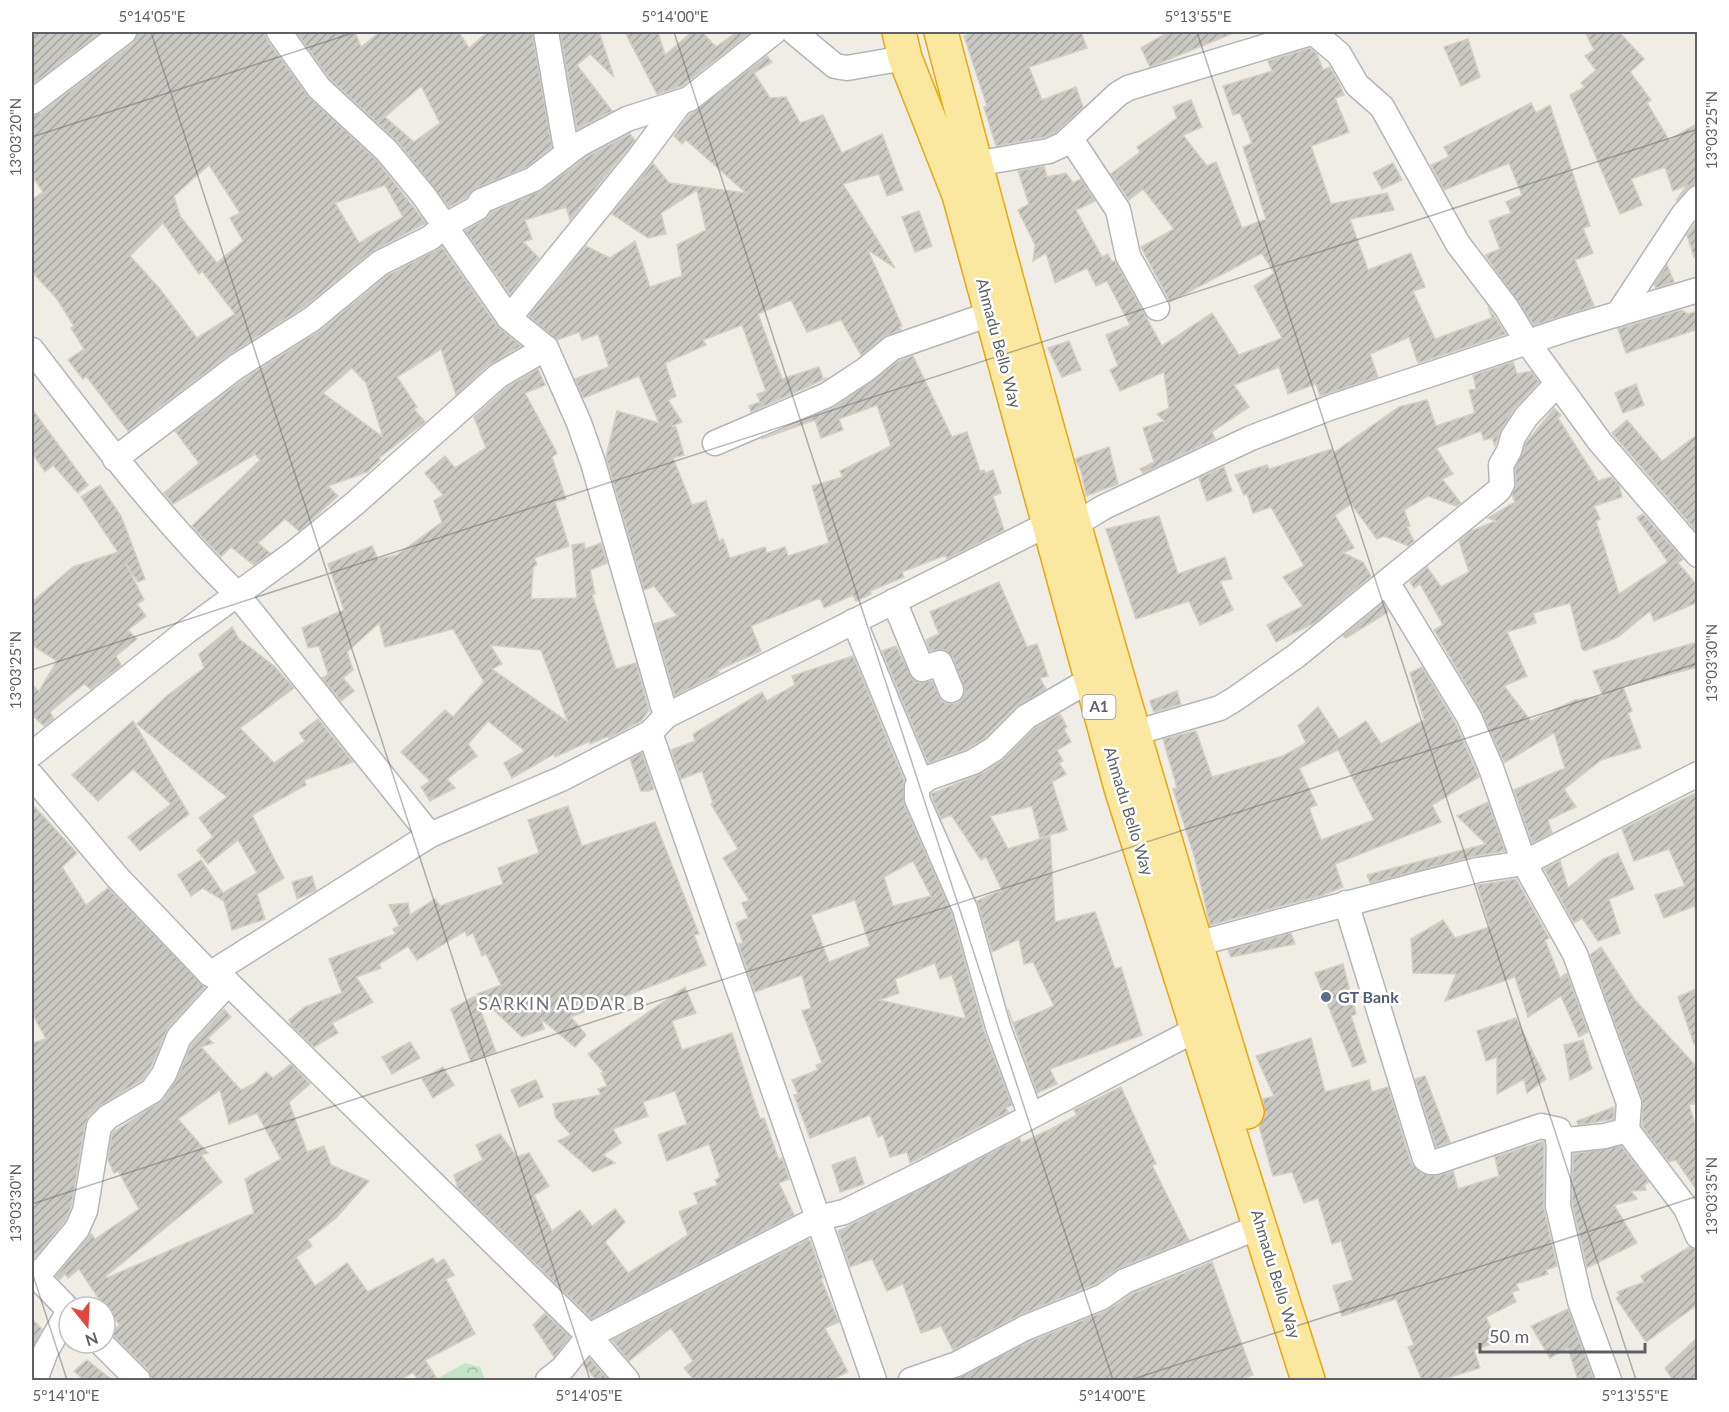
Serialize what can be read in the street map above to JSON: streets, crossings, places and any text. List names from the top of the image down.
{
  "streets": {
    "highway": ["Ahmadu Bello Way", "A1"]
  },
  "districts": ["SARKIN ADDAR B"],
  "places": ["GT Bank"],
  "scale_bar": "50 m",
  "north": "bottom",
  "coordinates": [
    "5°14'05\"E",
    "5°14'00\"E",
    "5°13'55\"E",
    "13°03'25\"N",
    "13°03'20\"N",
    "13°03'30\"N",
    "13°03'35\"N",
    "5°14'10\"E"
  ]
}
